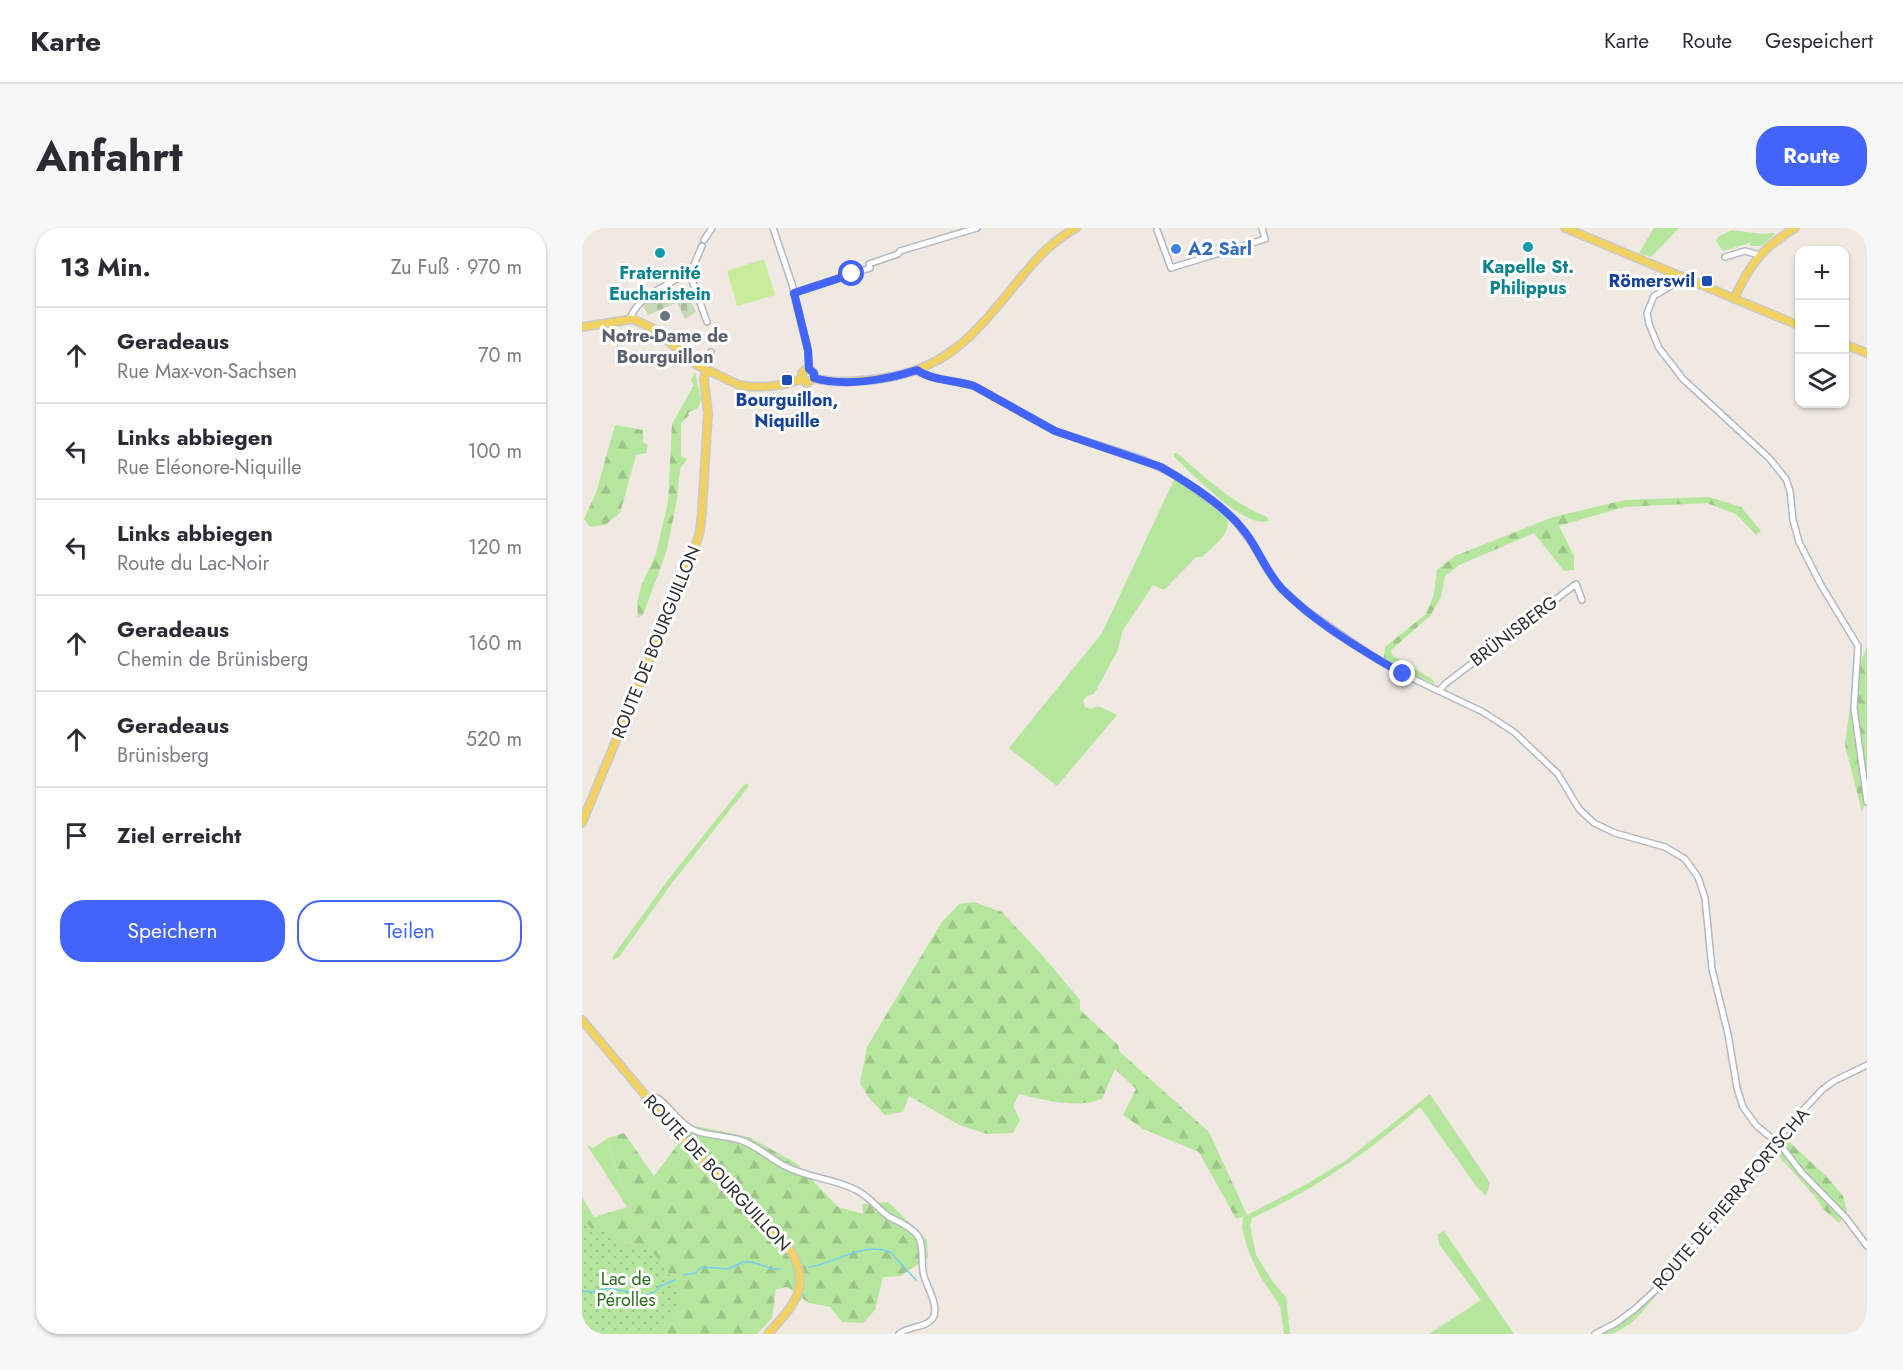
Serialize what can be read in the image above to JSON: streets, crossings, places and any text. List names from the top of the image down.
{
  "streets": {
    "main road": ["ROUTE DE BOURGUILLON"],
    "street": ["BRÜNISBERG", "ROUTE DE PIERRAFORTSCHA"]
  },
  "parks": ["Lac de Pérolles"],
  "places": {
    "other": [
      "Kapelle St. Philippus",
      "A2 Sàrl",
      "Fraternité Eucharistein",
      "Notre-Dame de Bourguillon"
    ],
    "transit": ["Römerswil", "Bourguillon, Niquille"]
  },
  "page": {
    "header": "Karte",
    "nav": ["Karte", "Route", "Gespeichert"],
    "title": "Anfahrt",
    "buttons": [
      "Route",
      ["Speichern", "Teilen"]
    ],
    "heading": ["13 Min.", "Zu Fuß · 970 m"],
    "map_buttons": ["+", "−"],
    "list": [
      ["Geradeaus", "Rue Max-von-Sachsen", "70 m"],
      ["Links abbiegen", "Rue Eléonore-Niquille", "100 m"],
      ["Links abbiegen", "Route du Lac-Noir", "120 m"],
      ["Geradeaus", "Chemin de Brünisberg", "160 m"],
      ["Geradeaus", "Brünisberg", "520 m"],
      "Ziel erreicht"
    ]
  }
}
